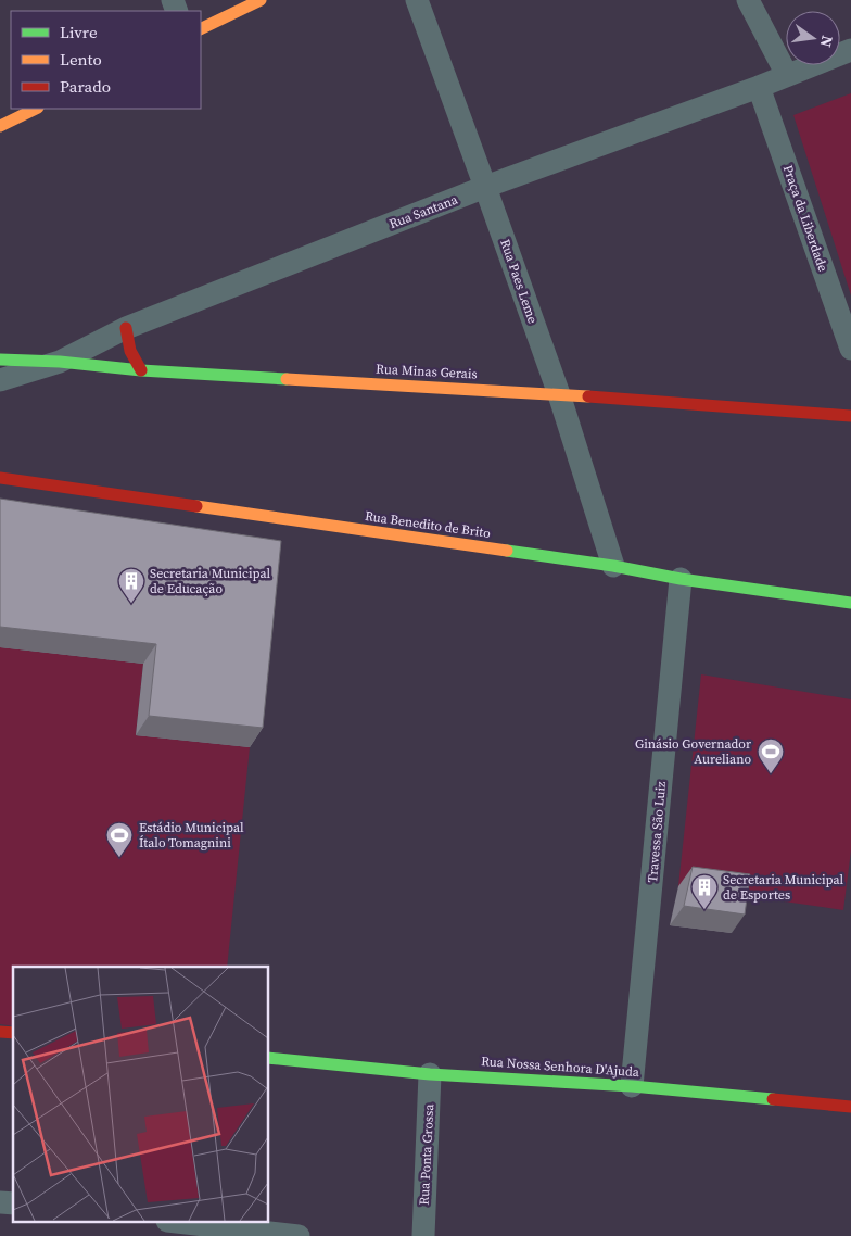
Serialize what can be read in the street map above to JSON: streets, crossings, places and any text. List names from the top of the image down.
{
  "streets": {
    "street": [
      "Rua Santana",
      "Praça da Liberdade",
      "Rua Paes Leme",
      "Rua Minas Gerais",
      "Rua Benedito de Brito",
      "Travessa São Luiz",
      "Rua Nossa Senhora D'Ajuda",
      "Rua Ponta Grossa"
    ]
  },
  "crossings": [
    ["Rua Santana", "Praça da Liberdade"],
    ["Rua Santana", "Rua Paes Leme"],
    ["Rua Santana", "Rua Minas Gerais"],
    ["Rua Paes Leme", "Rua Minas Gerais"],
    ["Rua Paes Leme", "Rua Benedito de Brito"],
    ["Rua Benedito de Brito", "Travessa São Luiz"],
    ["Travessa São Luiz", "Rua Nossa Senhora D'Ajuda"],
    ["Rua Nossa Senhora D'Ajuda", "Rua Ponta Grossa"]
  ],
  "places": {
    "building": ["Secretaria Municipal de Educação", "Secretaria Municipal de Esportes"],
    "sports": ["Ginásio Governador Aureliano", "Estádio Municipal Ítalo Tomagnini"]
  },
  "legend": ["Livre", "Lento", "Parado"],
  "north": "right"
}
